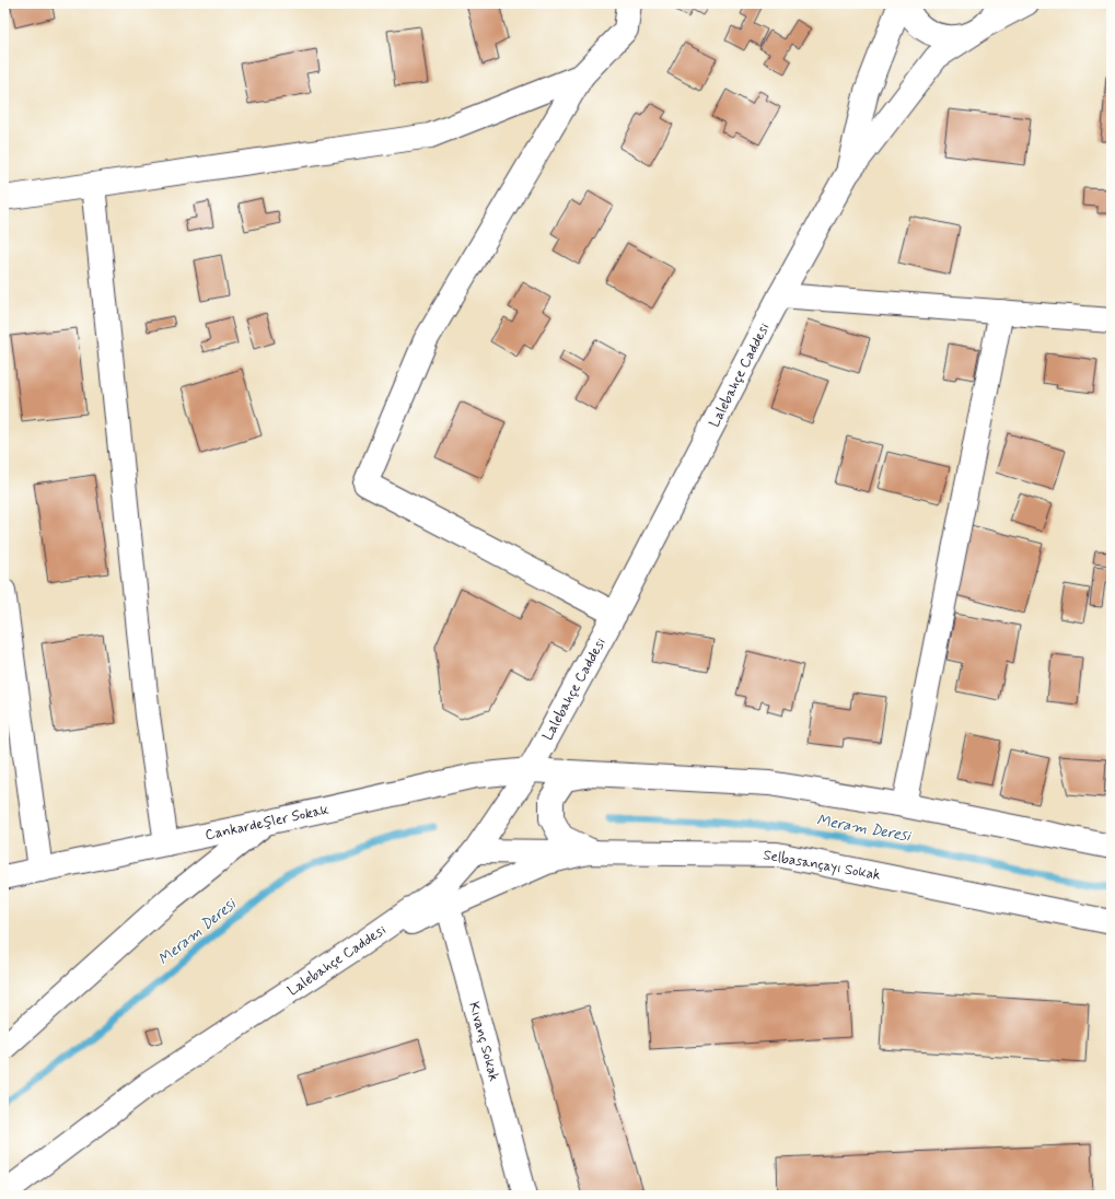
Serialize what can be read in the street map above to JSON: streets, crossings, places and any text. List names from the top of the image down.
{
  "streets": {
    "street": [
      "Lalebahçe Caddesi",
      "Cankardeşler Sokak",
      "Selbasançayı Sokak",
      "Kıvanç Sokak"
    ]
  },
  "crossings": [
    ["Lalebahçe Caddesi", "Cankardeşler Sokak"],
    ["Lalebahçe Caddesi", "Selbasançayı Sokak"],
    ["Lalebahçe Caddesi", "Kıvanç Sokak"]
  ],
  "water": ["Meram Deresi"]
}
